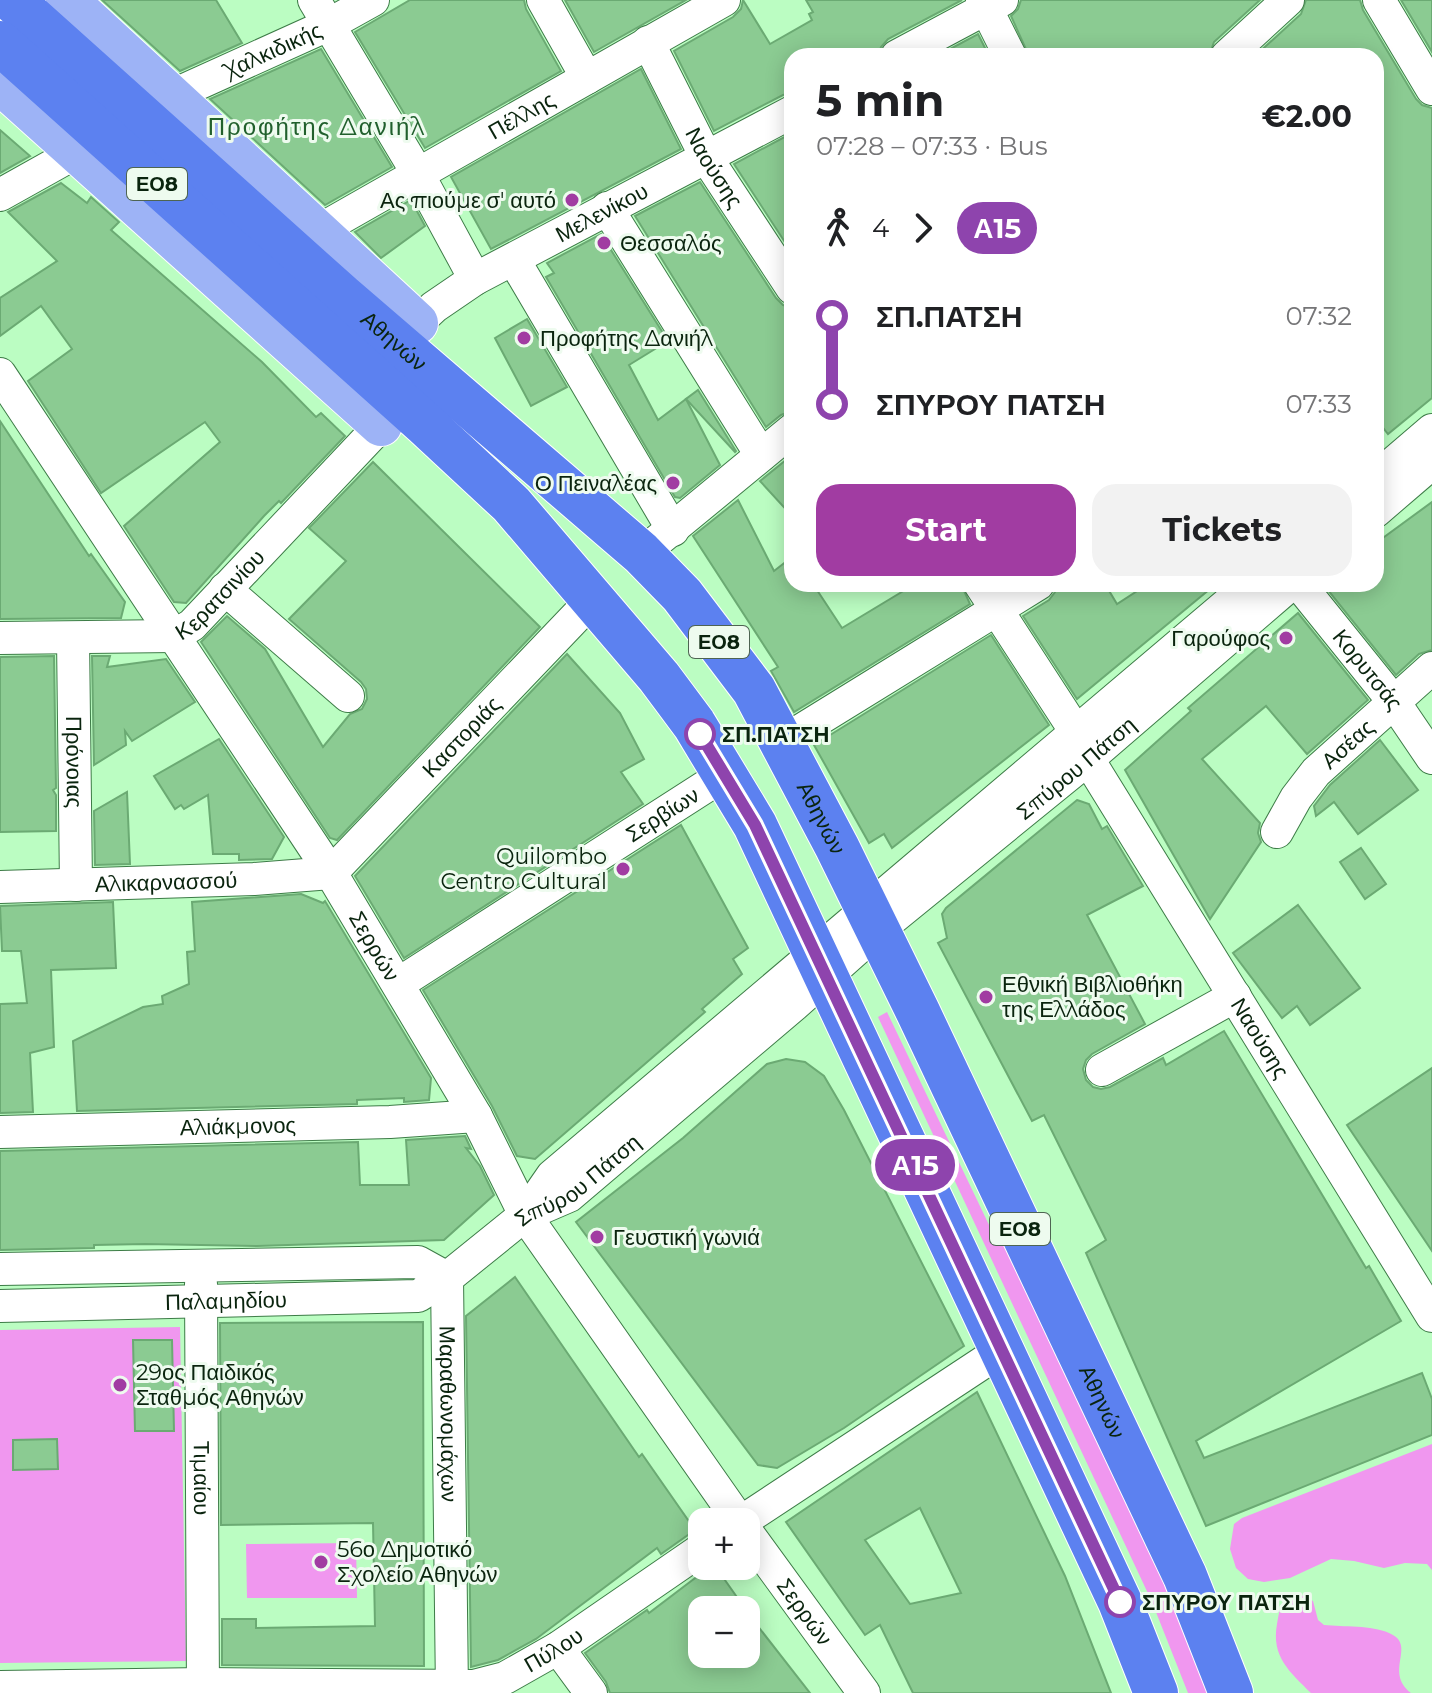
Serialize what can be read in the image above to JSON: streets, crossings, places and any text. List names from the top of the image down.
{
  "streets": {
    "highway": ["ΕΟ8", "Αθηνών"],
    "street": [
      "Χαλκιδικής",
      "Πέλλης",
      "Ναούσης",
      "Μελενίκου",
      "Κερατσινίου",
      "Κορυτσάς",
      "Καστοριάς",
      "Ασέας",
      "Πρόνοιας",
      "Σπύρου Πάτση",
      "Σερβίων",
      "Αλικαρνασσού",
      "Σερρών",
      "Αλιάκμονος",
      "Παλαμηδίου",
      "Μαραθωνομάχων",
      "Τιμαίου",
      "Πύλου"
    ]
  },
  "crossings": [
    ["Χαλκιδικής", "Αθηνών"],
    ["Πέλλης", "Ναούσης"],
    ["Πέλλης", "Αθηνών"],
    ["Ναούσης", "Μελενίκου"],
    ["Ναούσης", "Σπύρου Πάτση"],
    ["Μελενίκου", "Αθηνών"],
    ["Αθηνών", "Καστοριάς"],
    ["Αθηνών", "Σπύρου Πάτση"],
    ["Αθηνών", "Σερβίων"],
    ["Κερατσινίου", "Πρόνοιας"],
    ["Κερατσινίου", "Σερρών"],
    ["Κορυτσάς", "Ασέας"],
    ["Καστοριάς", "Αλικαρνασσού"],
    ["Καστοριάς", "Σερρών"],
    ["Πρόνοιας", "Αλικαρνασσού"],
    ["Σπύρου Πάτση", "Σερρών"],
    ["Σπύρου Πάτση", "Παλαμηδίου"],
    ["Σερβίων", "Σερρών"],
    ["Αλικαρνασσού", "Σερρών"],
    ["Σερρών", "Αλιάκμονος"],
    ["Σερρών", "Παλαμηδίου"],
    ["Παλαμηδίου", "Μαραθωνομάχων"],
    ["Παλαμηδίου", "Τιμαίου"],
    ["Μαραθωνομάχων", "Πύλου"],
    ["Τιμαίου", "Πύλου"]
  ],
  "districts": ["Προφήτης Δανιήλ"],
  "places": [
    "Ας πιούμε σ' αυτό",
    "Θεσσαλός",
    "Προφήτης Δανιήλ",
    "Ο Πειναλέας",
    "Γαρούφος",
    "ΣΠ.ΠΑΤΣΗ",
    "Quilombo Centro Cultural",
    "Εθνική Βιβλιοθήκη της Ελλάδος",
    "Γευστική γωνιά",
    "29ος Παιδικός Σταθμός Αθηνών",
    "56ο Δημοτικό Σχολείο Αθηνών",
    "ΣΠΥΡΟΥ ΠΑΤΣΗ"
  ],
  "lines": ["bus line Α15"],
  "page": {
    "on_map": "Α15",
    "heading": ["5 min", "07:28 – 07:33 · Bus", "€2.00"],
    "legs": ["4", "Α15"],
    "list": [
      {
        "name": "ΣΠ.ΠΑΤΣΗ",
        "value": "07:32"
      },
      {
        "name": "ΣΠΥΡΟΥ ΠΑΤΣΗ",
        "value": "07:33"
      }
    ],
    "buttons": ["Start", "Tickets"],
    "map_buttons": ["+", "−"]
  }
}
